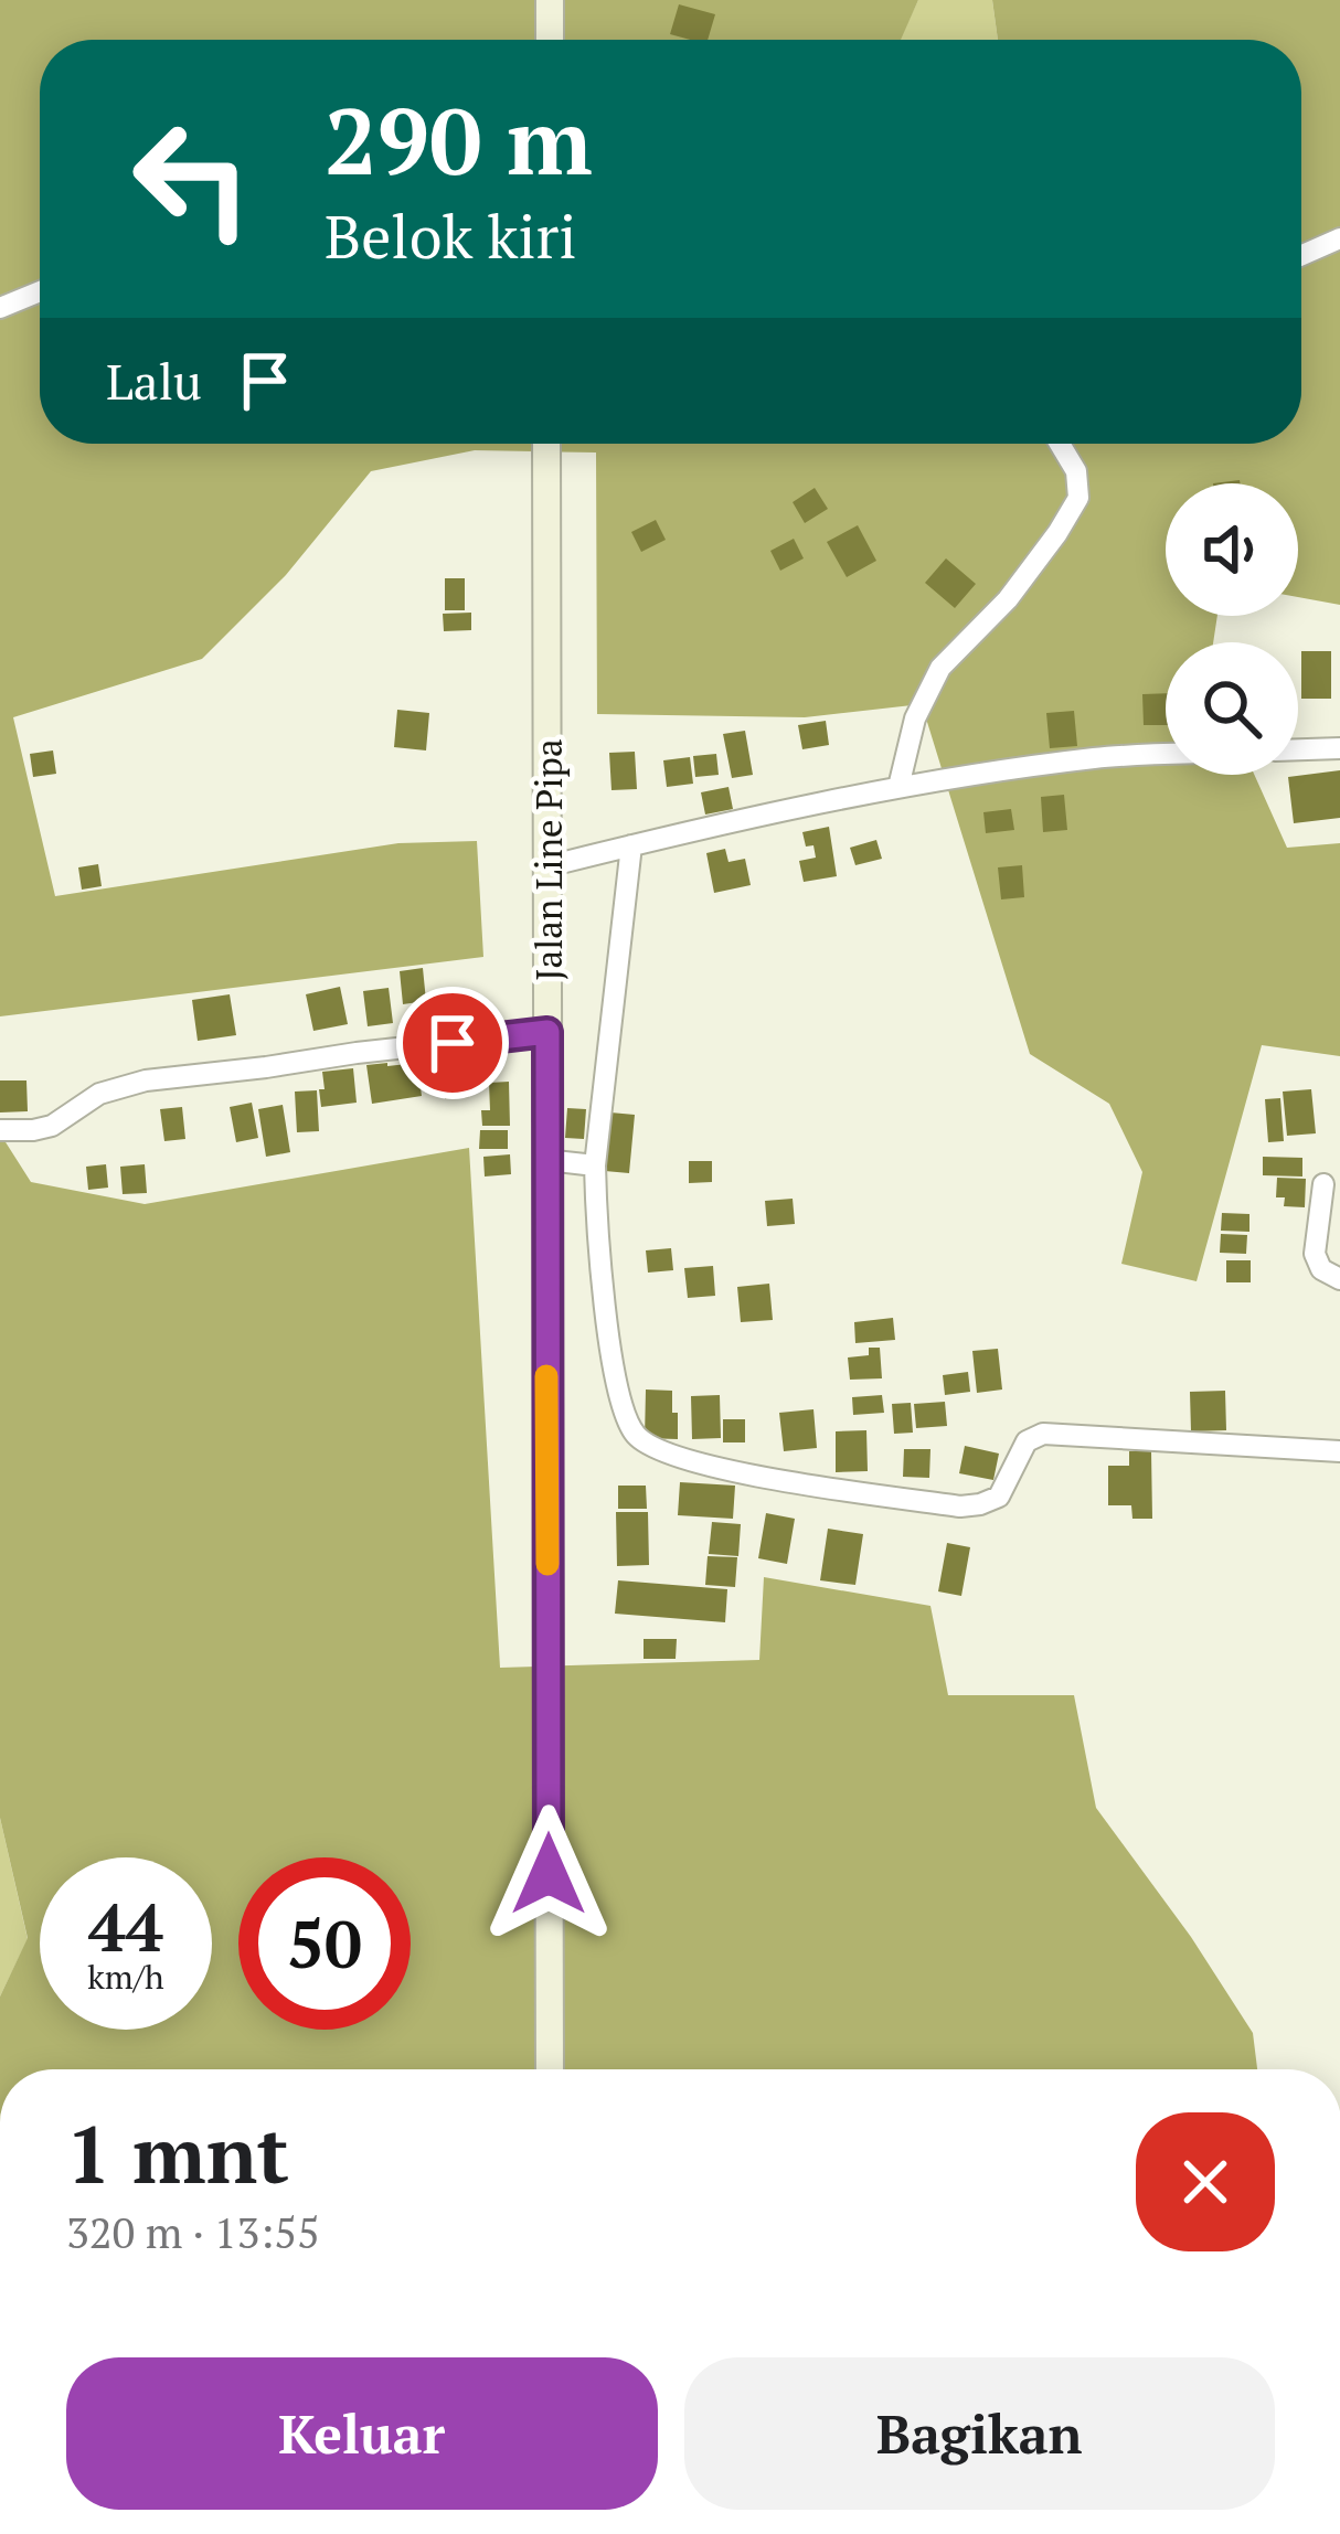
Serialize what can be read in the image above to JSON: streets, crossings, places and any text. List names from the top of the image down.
{
  "streets": {
    "main road": ["Jalan Line Pipa"]
  },
  "page": {
    "turn": ["290 m", "Belok kiri"],
    "then": "Lalu",
    "speed": "44 km/h",
    "limit": "50",
    "heading": ["1 mnt", "320 m · 13:55"],
    "buttons": ["Keluar", "Bagikan"]
  }
}
